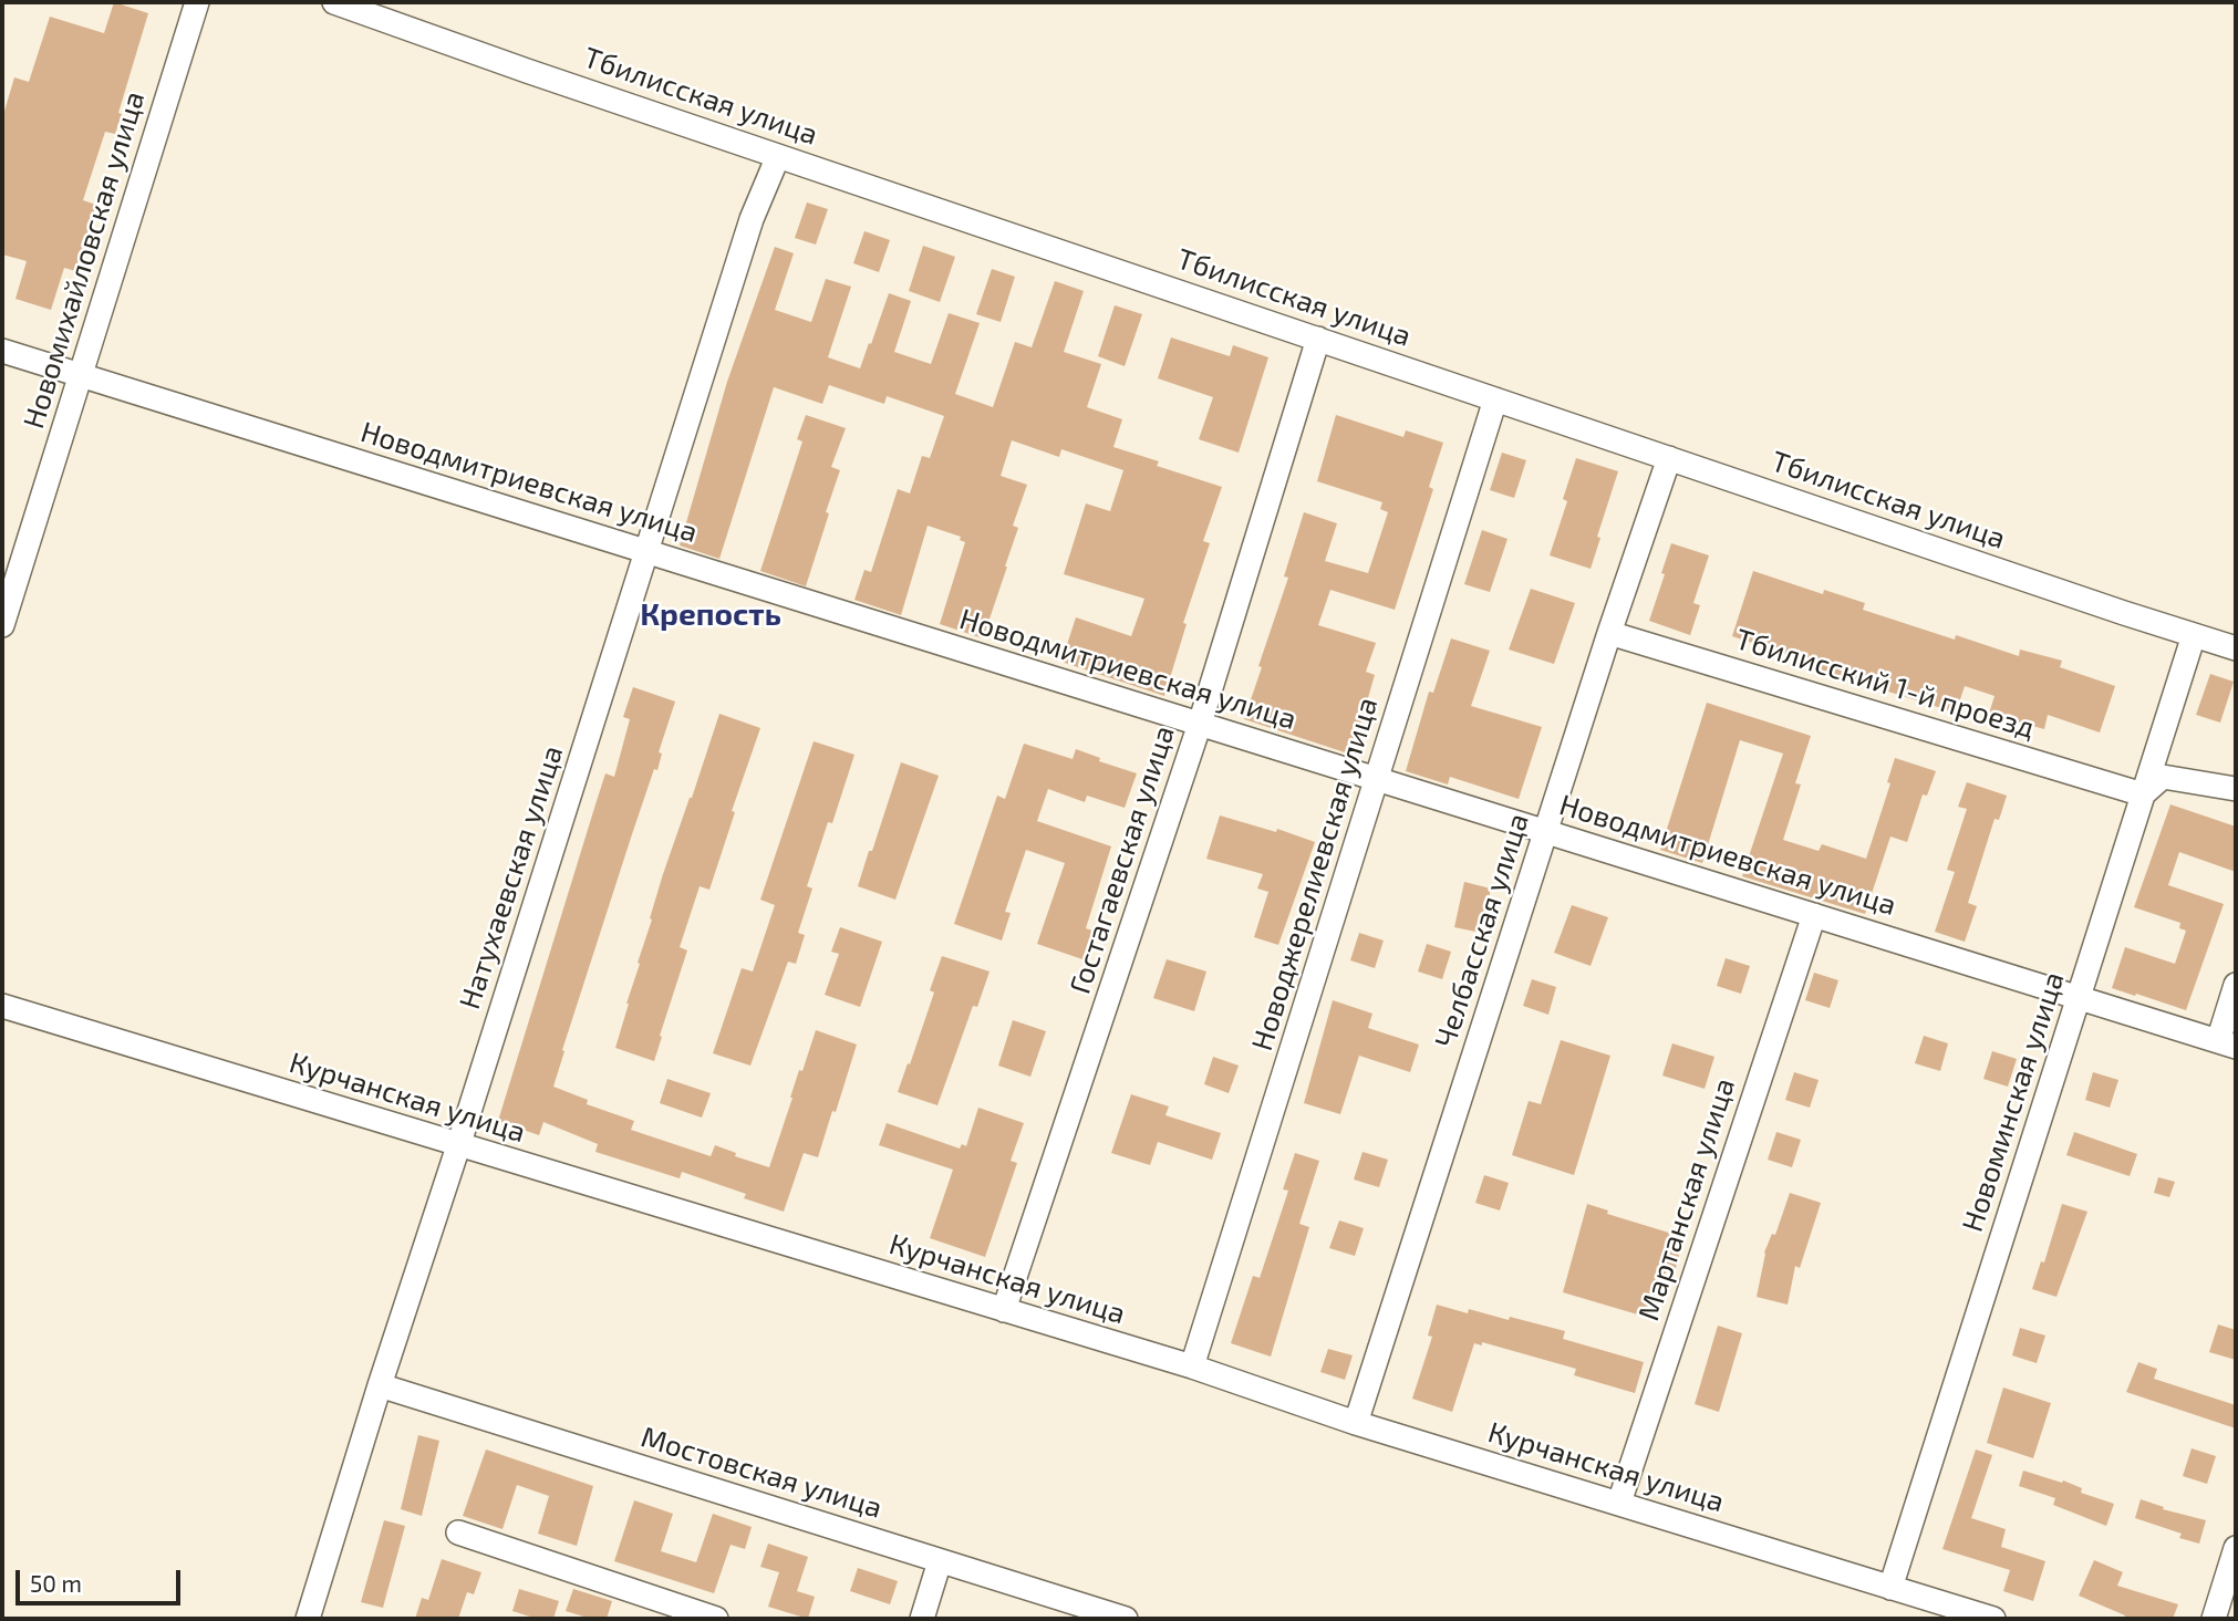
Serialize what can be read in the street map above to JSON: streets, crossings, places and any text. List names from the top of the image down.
{
  "streets": {
    "street": [
      "Тбилисская улица",
      "Новомихайловская улица",
      "Новодмитриевская улица",
      "Тбилисский 1-й проезд",
      "Гостагаевская улица",
      "Новоджерелиевская улица",
      "Натухаевская улица",
      "Челбасская улица",
      "Курчанская улица",
      "Новоминская улица",
      "Мартанская улица",
      "Мостовская улица"
    ]
  },
  "crossings": [
    ["Тбилисская улица", "Гостагаевская улица"],
    ["Тбилисская улица", "Новоджерелиевская улица"],
    ["Тбилисская улица", "Натухаевская улица"],
    ["Тбилисская улица", "Челбасская улица"],
    ["Тбилисская улица", "Новоминская улица"],
    ["Новомихайловская улица", "Новодмитриевская улица"],
    ["Новодмитриевская улица", "Гостагаевская улица"],
    ["Новодмитриевская улица", "Новоджерелиевская улица"],
    ["Новодмитриевская улица", "Натухаевская улица"],
    ["Новодмитриевская улица", "Челбасская улица"],
    ["Новодмитриевская улица", "Новоминская улица"],
    ["Новодмитриевская улица", "Мартанская улица"],
    ["Тбилисский 1-й проезд", "Челбасская улица"],
    ["Тбилисский 1-й проезд", "Новоминская улица"],
    ["Гостагаевская улица", "Курчанская улица"],
    ["Новоджерелиевская улица", "Курчанская улица"],
    ["Натухаевская улица", "Курчанская улица"],
    ["Натухаевская улица", "Мостовская улица"],
    ["Челбасская улица", "Курчанская улица"],
    ["Курчанская улица", "Новоминская улица"],
    ["Курчанская улица", "Мартанская улица"]
  ],
  "districts": ["Крепость"],
  "scale_bar": "50 m"
}
